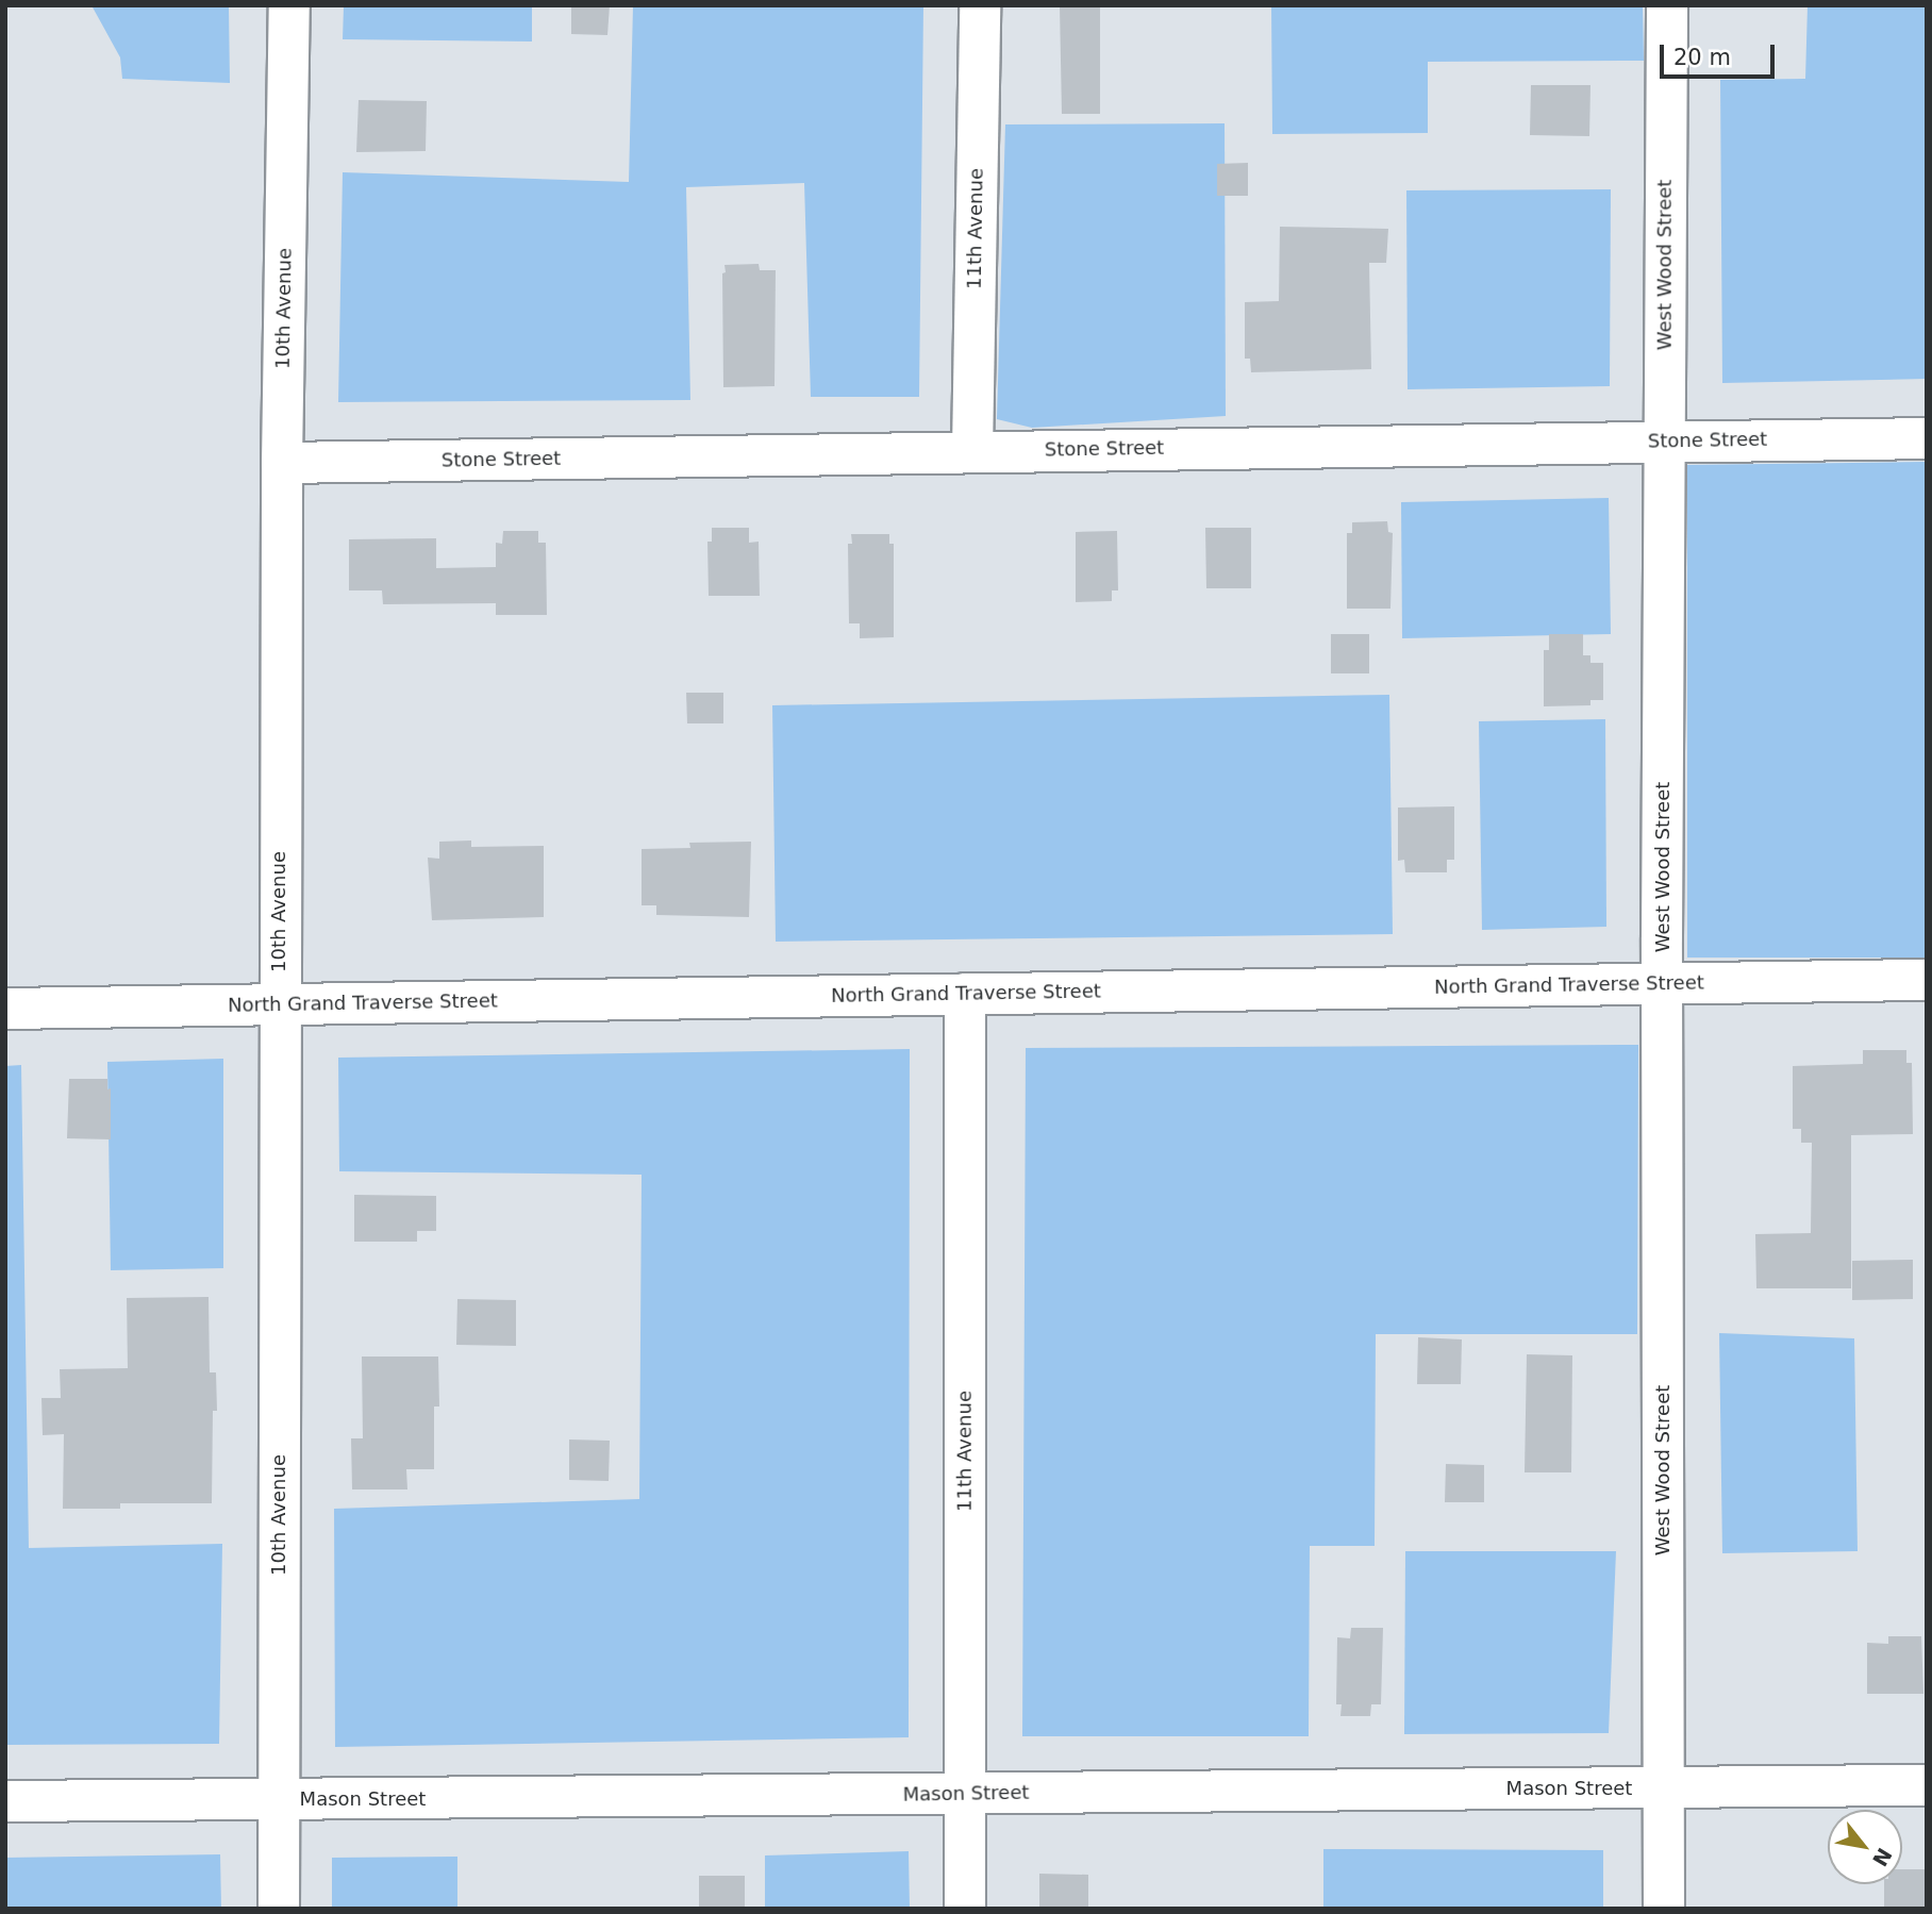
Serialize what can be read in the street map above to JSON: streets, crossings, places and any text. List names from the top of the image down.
{
  "streets": {
    "street": [
      "11th Avenue",
      "West Wood Street",
      "10th Avenue",
      "Stone Street",
      "North Grand Traverse Street",
      "Mason Street"
    ]
  },
  "crossings": [
    ["11th Avenue", "Stone Street"],
    ["11th Avenue", "North Grand Traverse Street"],
    ["11th Avenue", "Mason Street"],
    ["West Wood Street", "Stone Street"],
    ["West Wood Street", "North Grand Traverse Street"],
    ["West Wood Street", "Mason Street"],
    ["10th Avenue", "Stone Street"],
    ["10th Avenue", "North Grand Traverse Street"],
    ["10th Avenue", "Mason Street"]
  ],
  "scale_bar": "20 m",
  "north": "bottom right"
}
